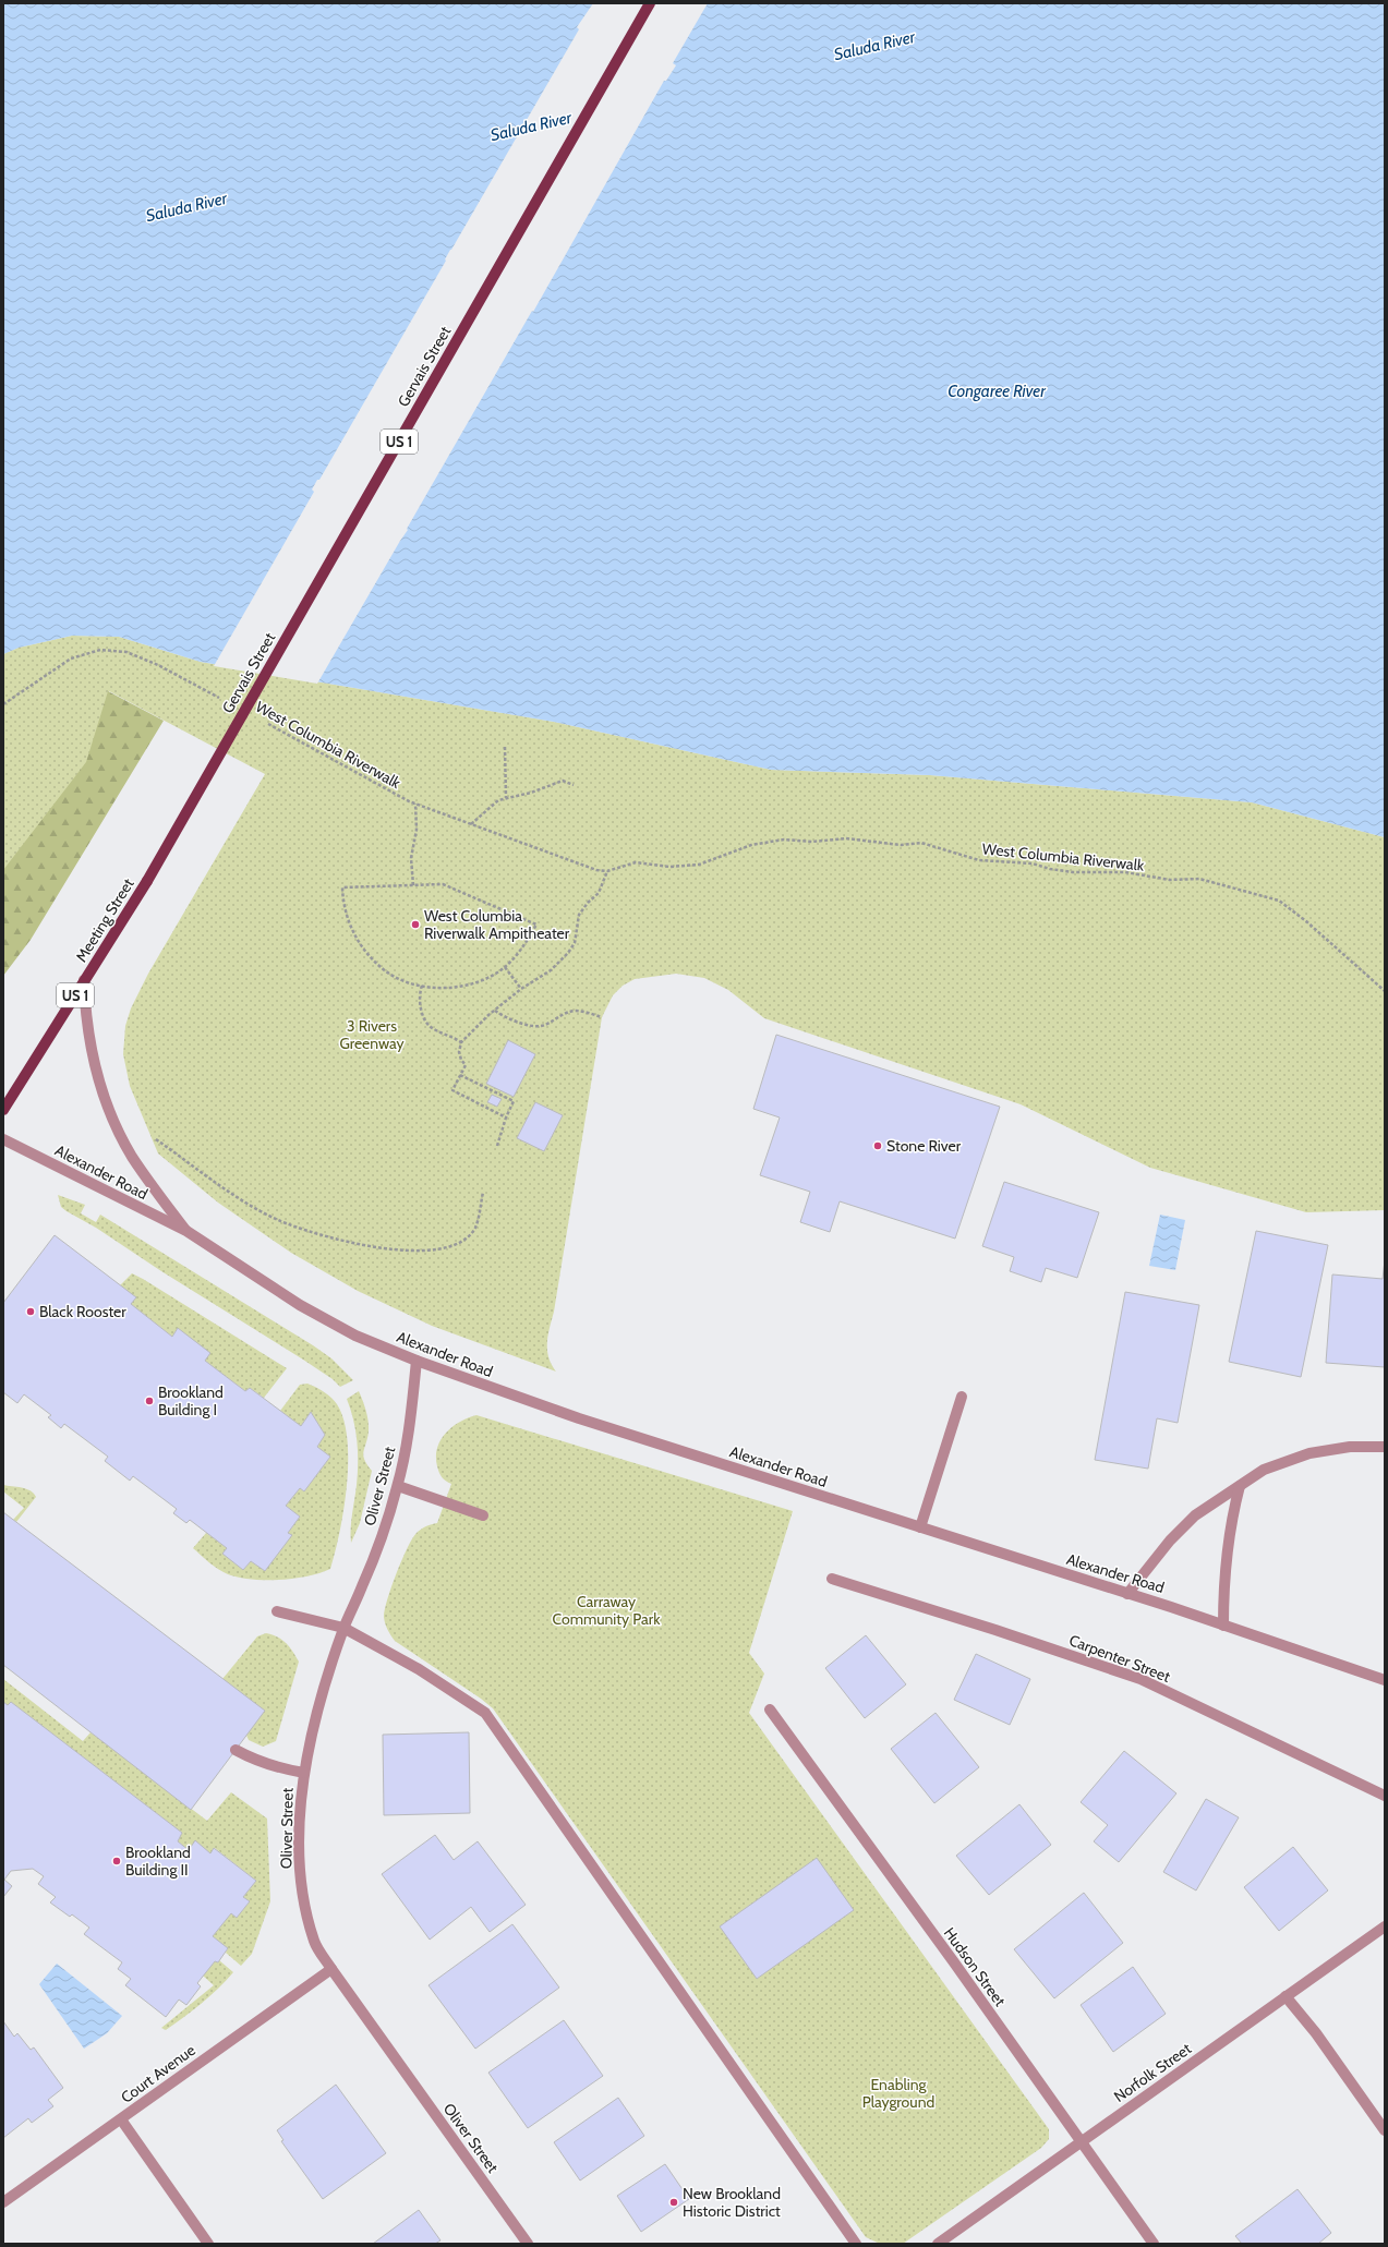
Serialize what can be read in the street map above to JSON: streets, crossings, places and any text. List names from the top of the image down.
{
  "streets": {
    "main road": ["Gervais Street", "US 1", "Meeting Street"],
    "street": [
      "Alexander Road",
      "Oliver Street",
      "Carpenter Street",
      "Hudson Street",
      "Norfolk Street",
      "Court Avenue"
    ],
    "path": ["West Columbia Riverwalk"]
  },
  "crossings": [
    ["Gervais Street", "Meeting Street"],
    ["Meeting Street", "Alexander Road"],
    ["Alexander Road", "Oliver Street"],
    ["Oliver Street", "Court Avenue"],
    ["Hudson Street", "Norfolk Street"]
  ],
  "water": ["Saluda River", "Congaree River"],
  "parks": ["3 Rivers Greenway", "Carraway Community Park", "Enabling Playground"],
  "places": [
    "West Columbia Riverwalk Ampitheater",
    "Stone River",
    "Black Rooster",
    "Brookland Building I",
    "Brookland Building II",
    "New Brookland Historic District"
  ]
}
